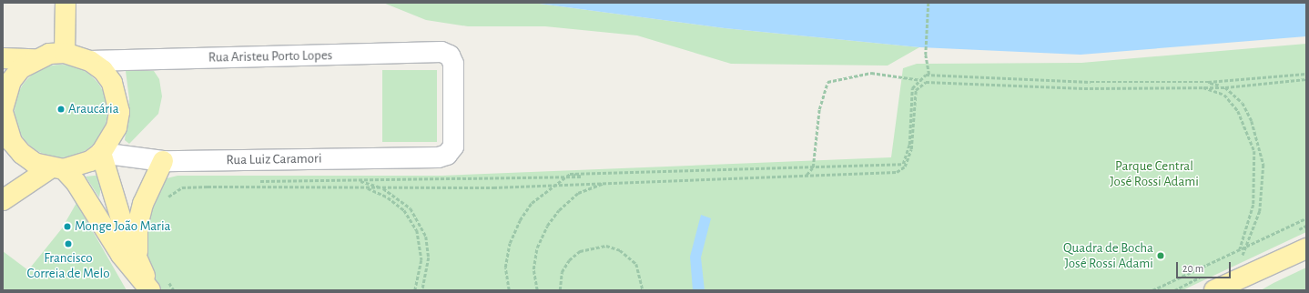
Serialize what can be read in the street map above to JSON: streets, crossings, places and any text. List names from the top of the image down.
{
  "streets": {
    "street": ["Rua Aristeu Porto Lopes", "Rua Luiz Caramori"]
  },
  "crossings": [
    ["Rua Aristeu Porto Lopes", "Rua Luiz Caramori"]
  ],
  "parks": ["Parque Central José Rossi Adami"],
  "places": [
    "Araucária",
    "Monge João Maria",
    "Francisco Correia de Melo",
    "Quadra de Bocha José Rossi Adami"
  ],
  "scale_bar": "20 m"
}
